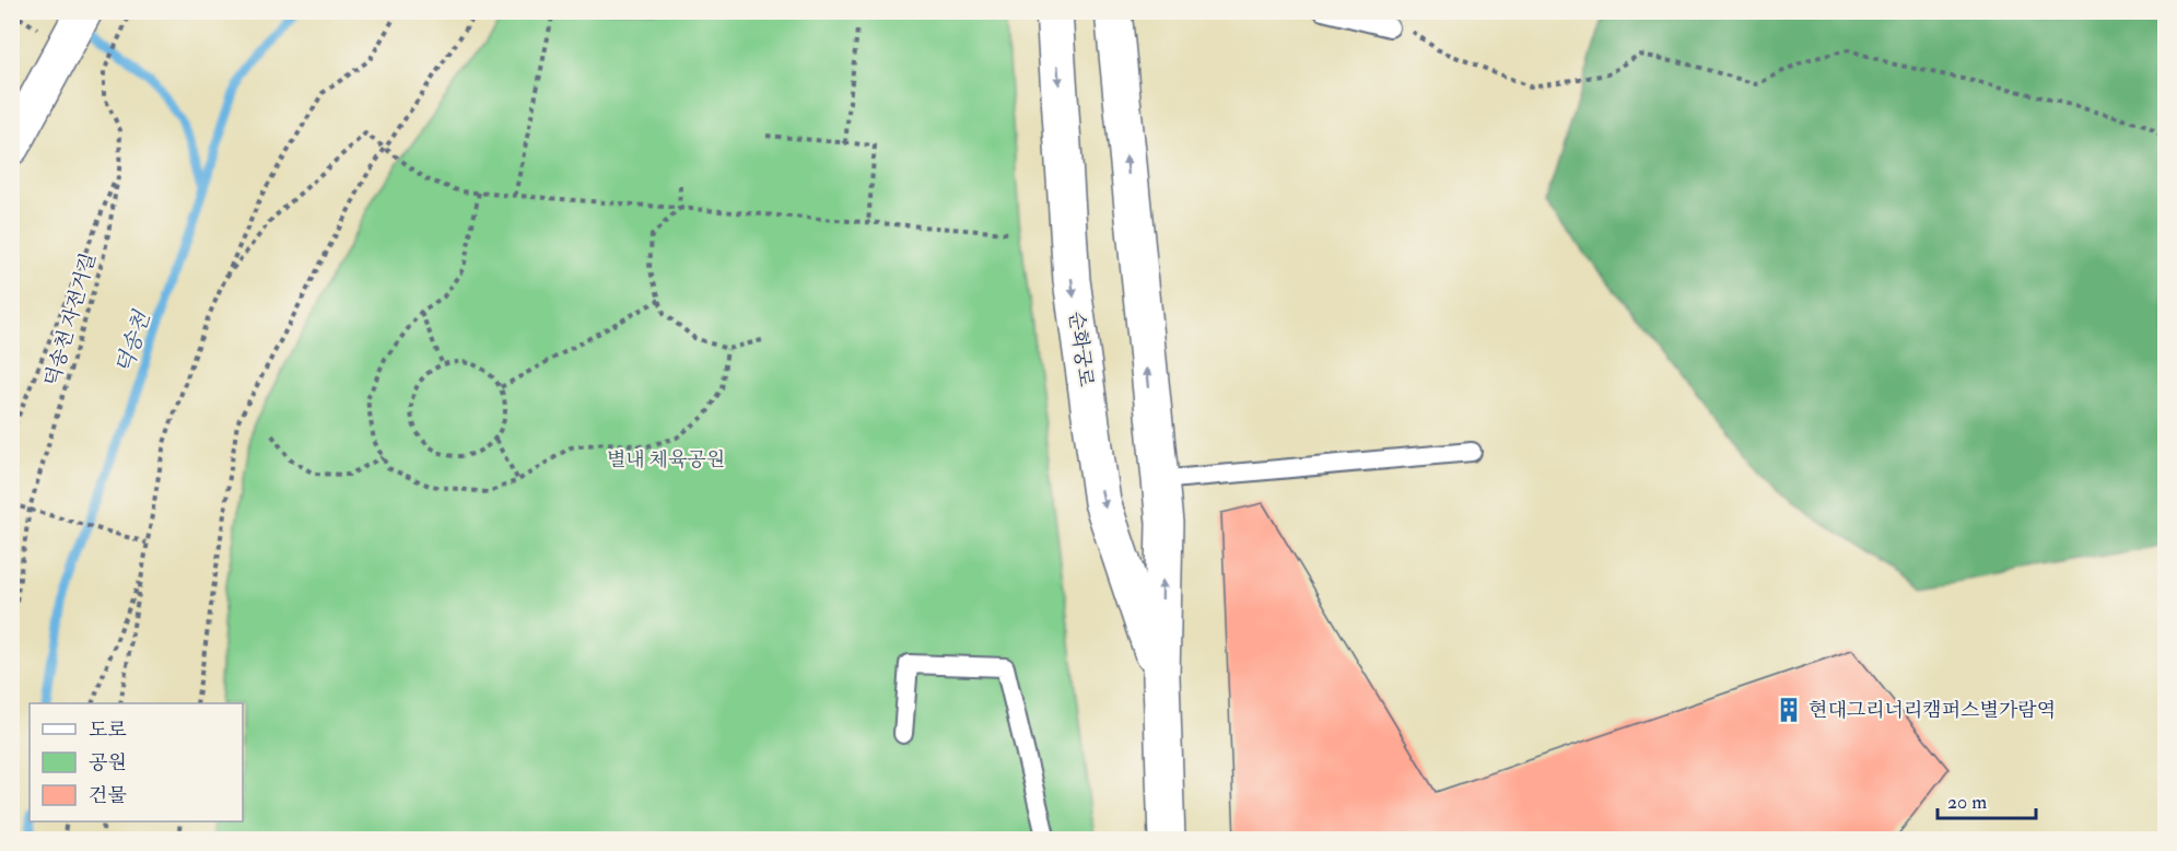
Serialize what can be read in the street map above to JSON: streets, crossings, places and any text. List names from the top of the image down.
{
  "streets": {
    "street": ["순화궁로"],
    "path": ["덕송천 자전거길"]
  },
  "water": ["덕송천"],
  "parks": ["별내 체육공원"],
  "places": {
    "building": ["현대그리너리캠퍼스별가람역"]
  },
  "legend": ["도로", "공원", "건물"],
  "scale_bar": "20 m"
}
